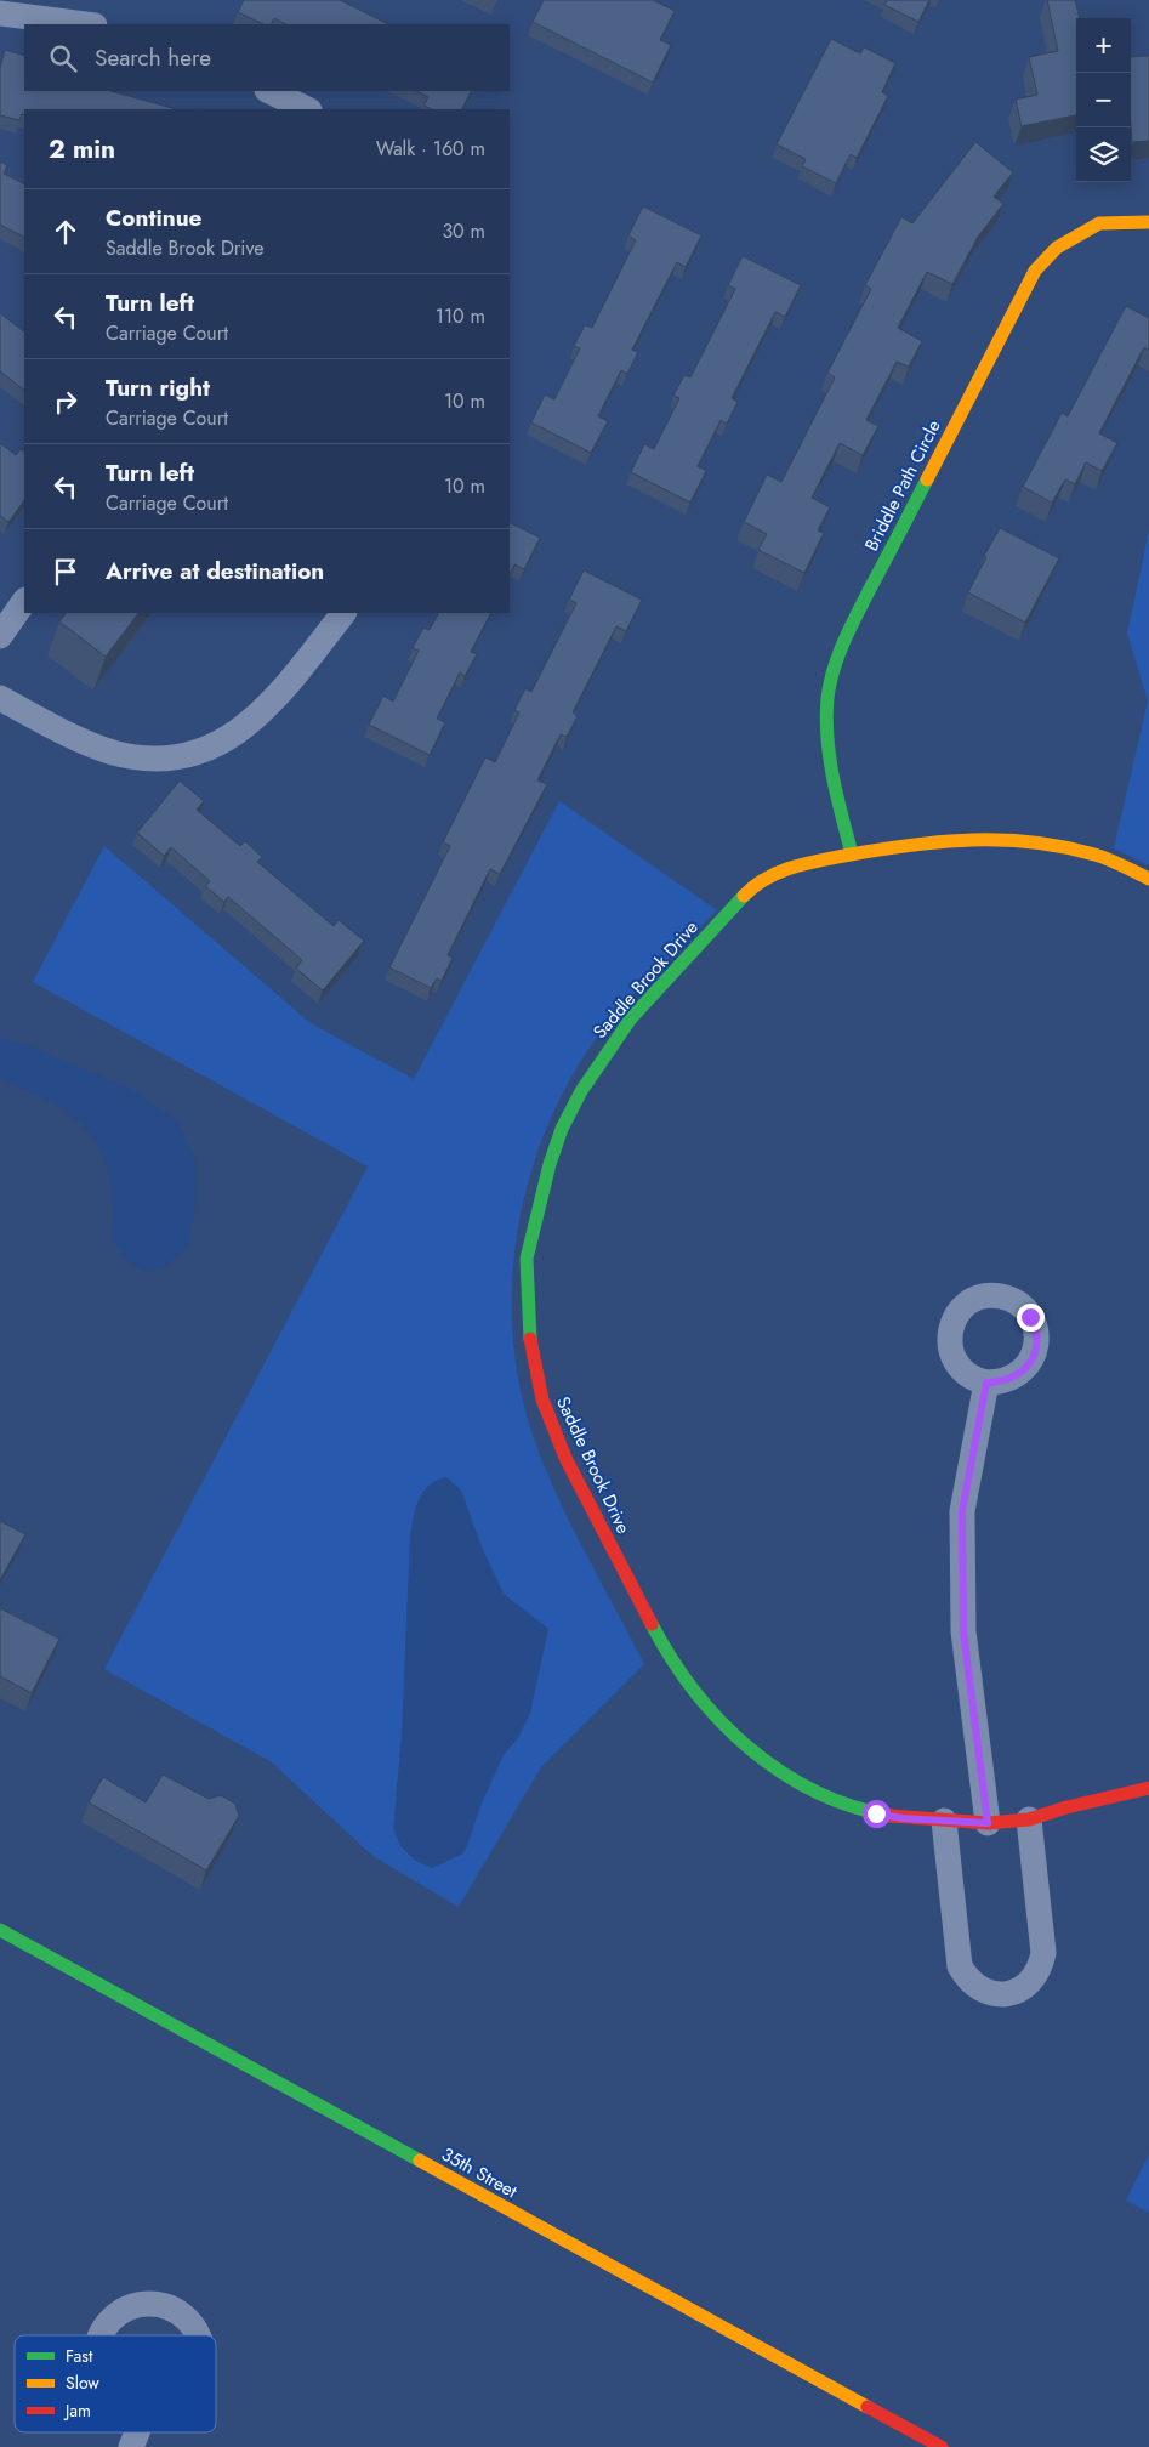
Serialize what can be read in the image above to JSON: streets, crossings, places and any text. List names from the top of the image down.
{
  "streets": {
    "street": ["Briddle Path Circle", "Saddle Brook Drive", "35th Street"]
  },
  "crossings": [
    ["Briddle Path Circle", "Saddle Brook Drive"]
  ],
  "legend": ["Fast", "Slow", "Jam"],
  "page": {
    "map_buttons": ["+", "−"],
    "search": "Search here",
    "heading": ["2 min", "Walk · 160 m"],
    "list": [
      ["Continue", "Saddle Brook Drive", "30 m"],
      ["Turn left", "Carriage Court", "110 m"],
      ["Turn right", "Carriage Court", "10 m"],
      ["Turn left", "Carriage Court", "10 m"],
      "Arrive at destination"
    ]
  }
}
